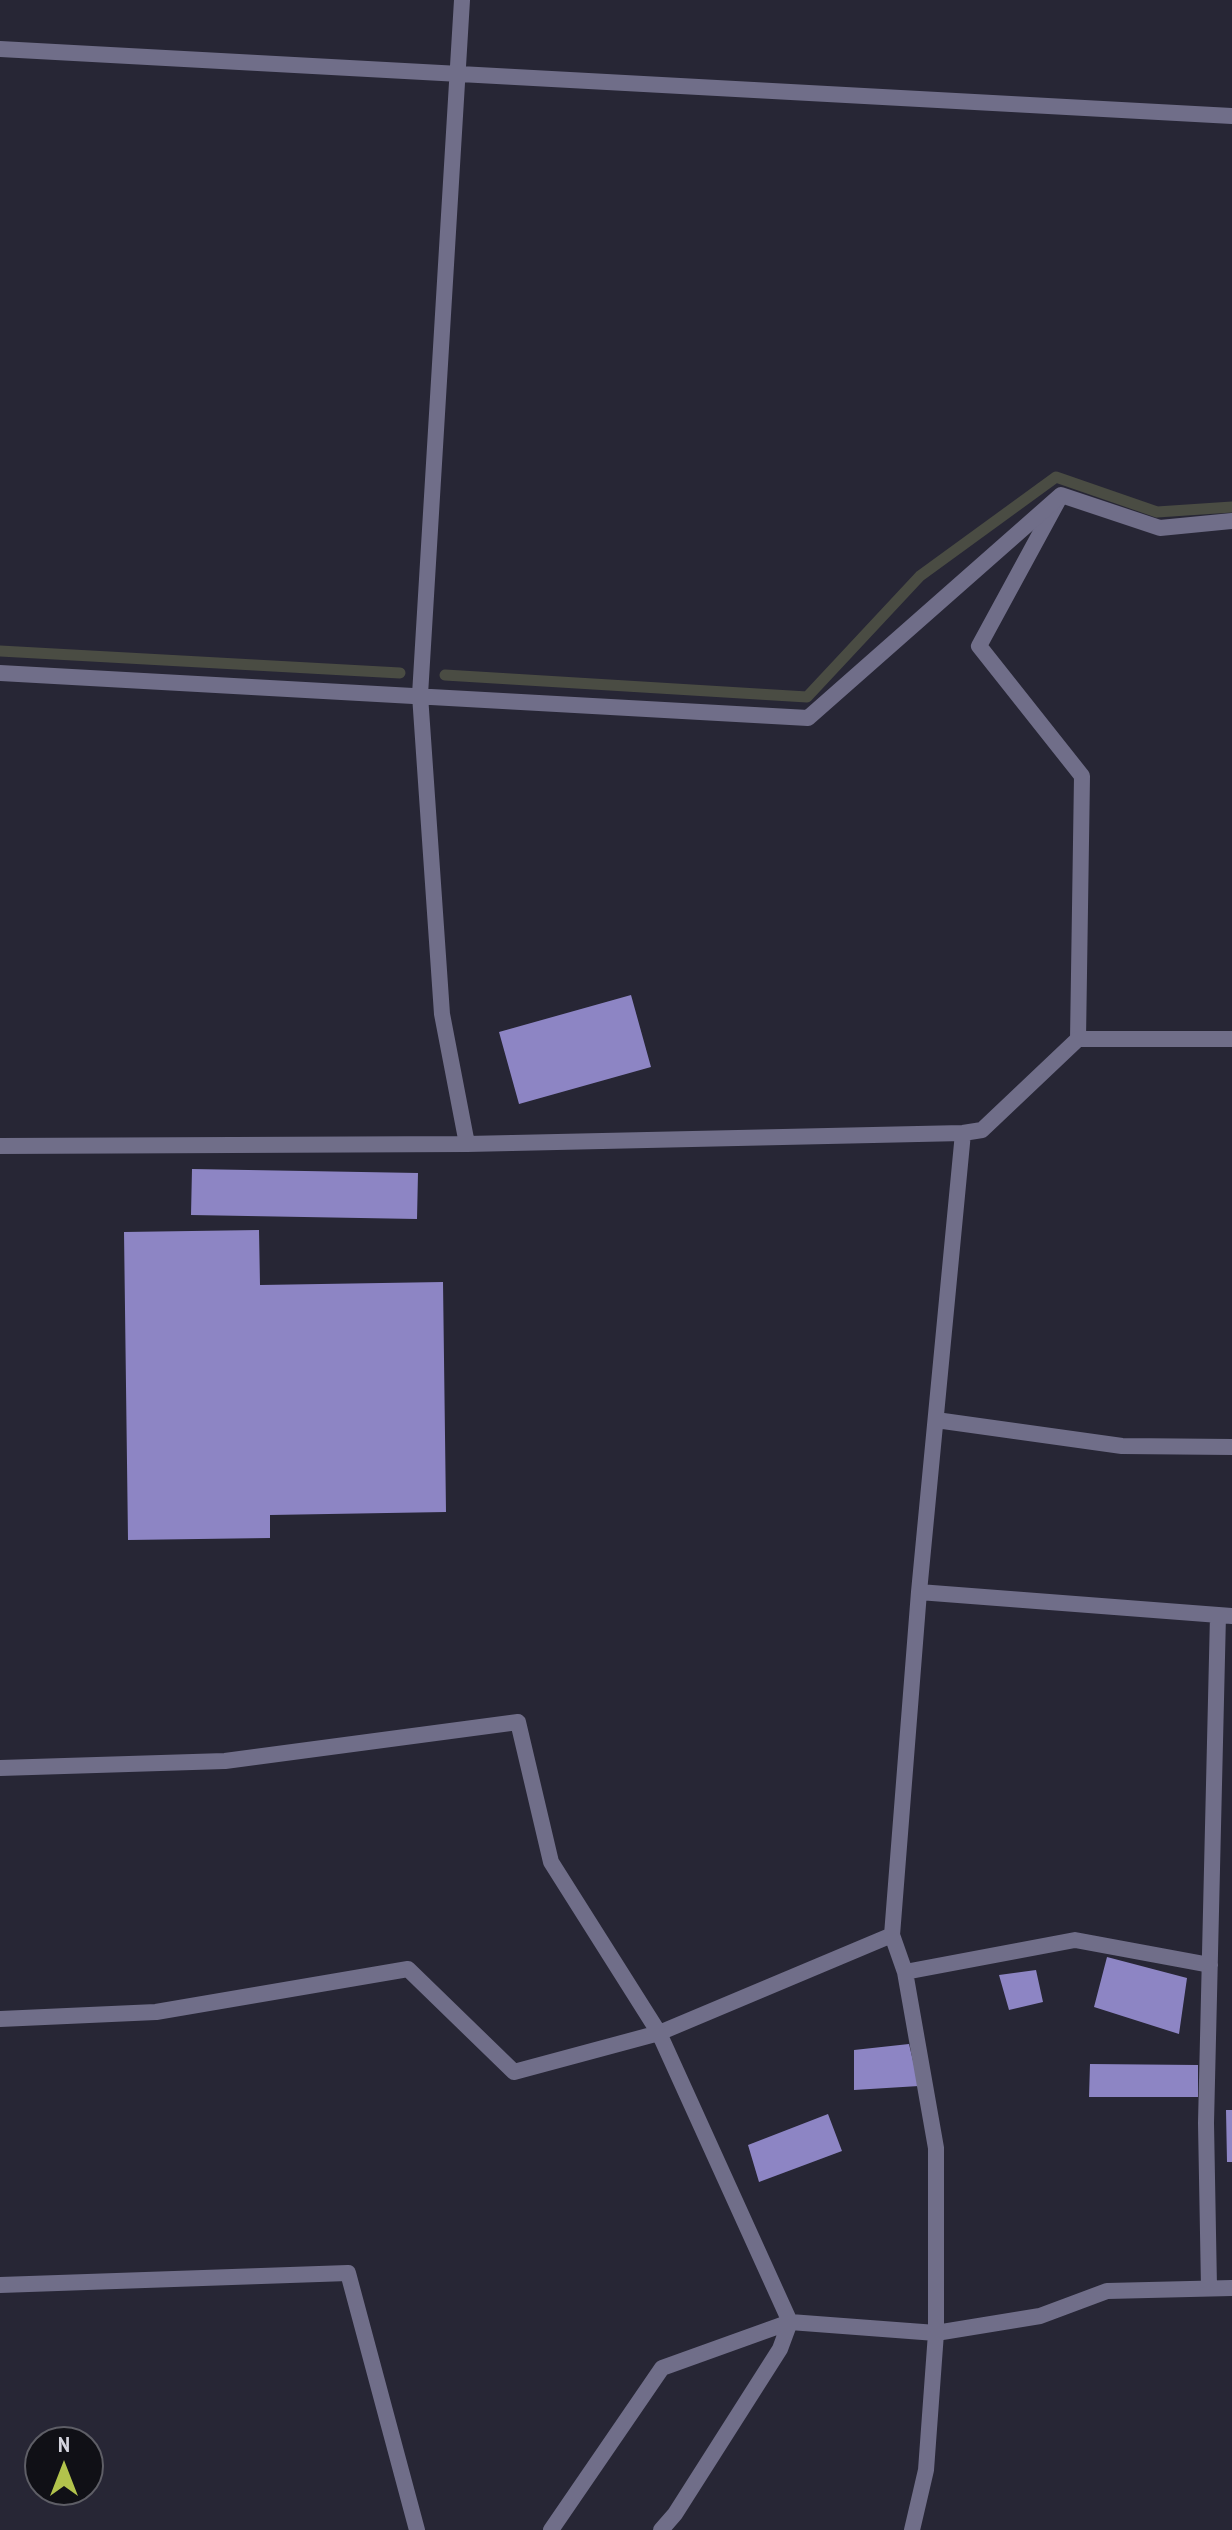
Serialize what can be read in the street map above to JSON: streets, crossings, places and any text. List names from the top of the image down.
{
  "north": "top"
}
